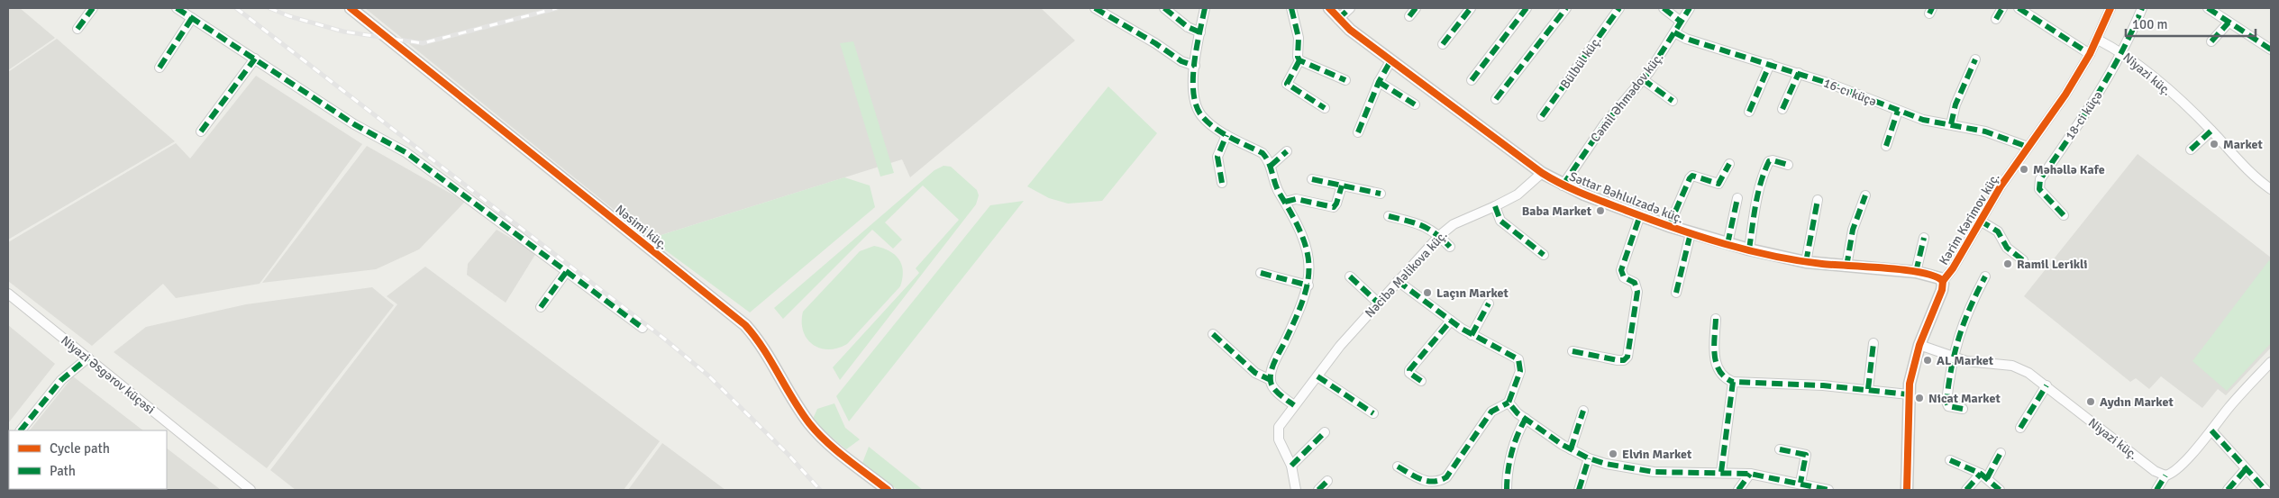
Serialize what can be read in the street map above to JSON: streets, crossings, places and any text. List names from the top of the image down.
{
  "streets": {
    "street": [
      "Bülbül küç.",
      "Niyazi küç.",
      "16-cı küçə",
      "Cəmil Əhmədov küç.",
      "18-ci küçə",
      "Səttar Bəhlulzadə küç.",
      "Kərim Kərimov küç.",
      "Nəsimi küç.",
      "Nəcibə Məlikova küç.",
      "Niyazi Əsgərov küçəsi"
    ]
  },
  "crossings": [
    ["Niyazi küç.", "18-ci küçə"],
    ["Niyazi küç.", "Kərim Kərimov küç."],
    ["16-cı küçə", "Cəmil Əhmədov küç."],
    ["16-cı küçə", "Kərim Kərimov küç."],
    ["Cəmil Əhmədov küç.", "Səttar Bəhlulzadə küç."],
    ["Səttar Bəhlulzadə küç.", "Kərim Kərimov küç."],
    ["Səttar Bəhlulzadə küç.", "Nəcibə Məlikova küç."]
  ],
  "places": [
    "Market",
    "Məhəllə Kafe",
    "Baba Market",
    "Ramil Lerikli",
    "Laçın Market",
    "AL Market",
    "Nicat Market",
    "Aydın Market",
    "Elvin Market"
  ],
  "legend": ["Cycle path", "Path"],
  "scale_bar": "100 m"
}
